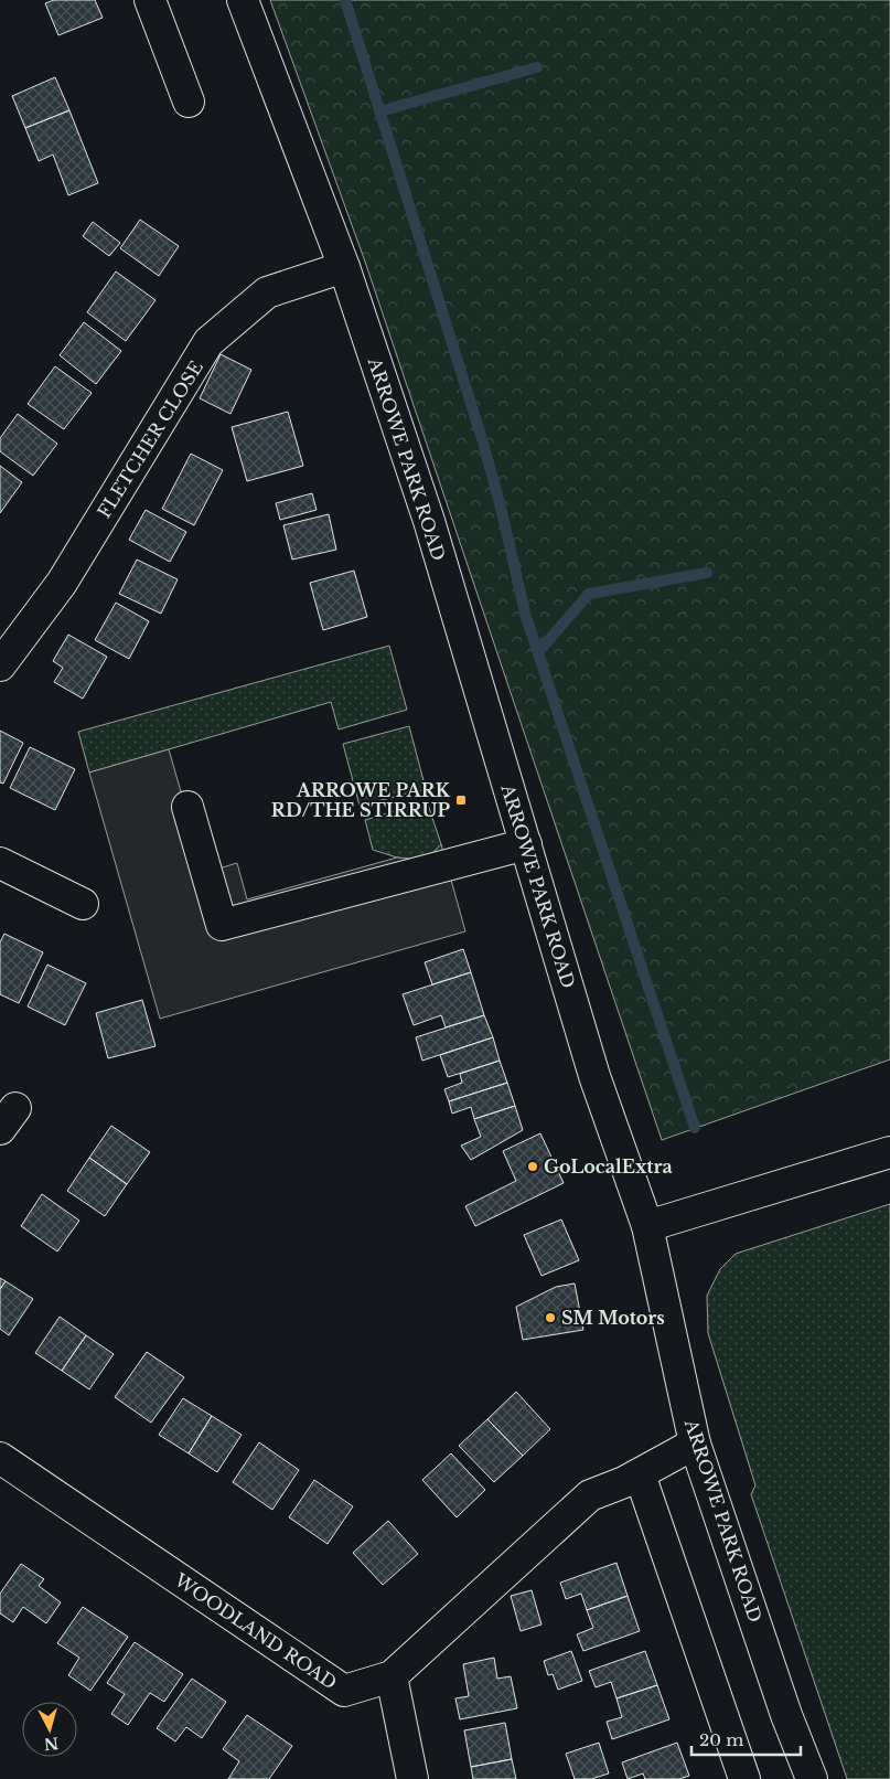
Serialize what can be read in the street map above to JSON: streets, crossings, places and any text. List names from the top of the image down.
{
  "streets": {
    "street": ["FLETCHER CLOSE", "ARROWE PARK ROAD", "WOODLAND ROAD"]
  },
  "crossings": [
    ["FLETCHER CLOSE", "ARROWE PARK ROAD"],
    ["ARROWE PARK ROAD", "WOODLAND ROAD"]
  ],
  "places": {
    "transit": ["ARROWE PARK RD/THE STIRRUP"],
    "other": ["GoLocalExtra", "SM Motors"]
  },
  "scale_bar": "20 m",
  "north": "bottom"
}
